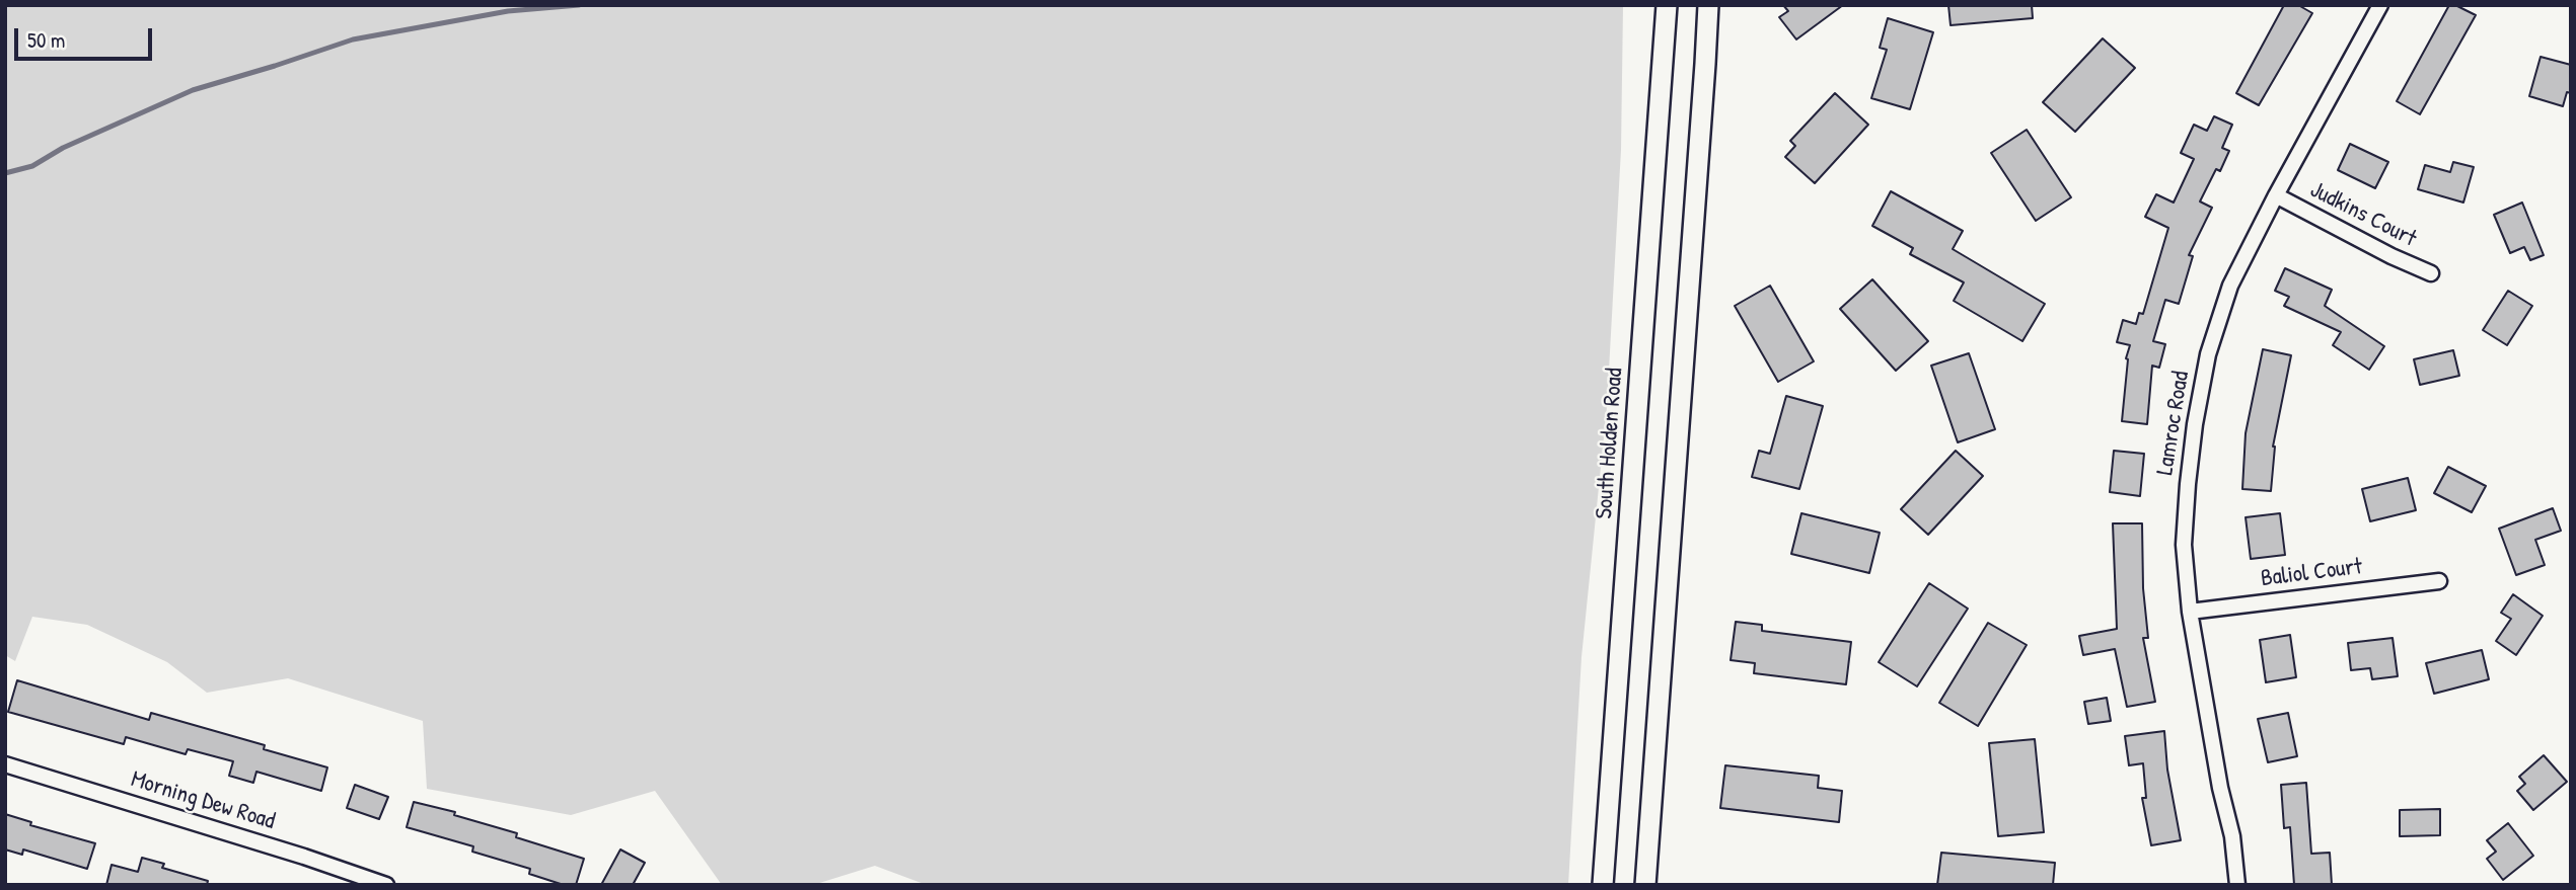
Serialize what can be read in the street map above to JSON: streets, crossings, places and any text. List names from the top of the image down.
{
  "streets": {
    "main road": ["South Holden Road"],
    "street": [
      "Judkins Court",
      "Lamroc Road",
      "Baliol Court",
      "Morning Dew Road"
    ]
  },
  "crossings": [
    ["Judkins Court", "Lamroc Road"],
    ["Lamroc Road", "Baliol Court"]
  ],
  "scale_bar": "50 m"
}
